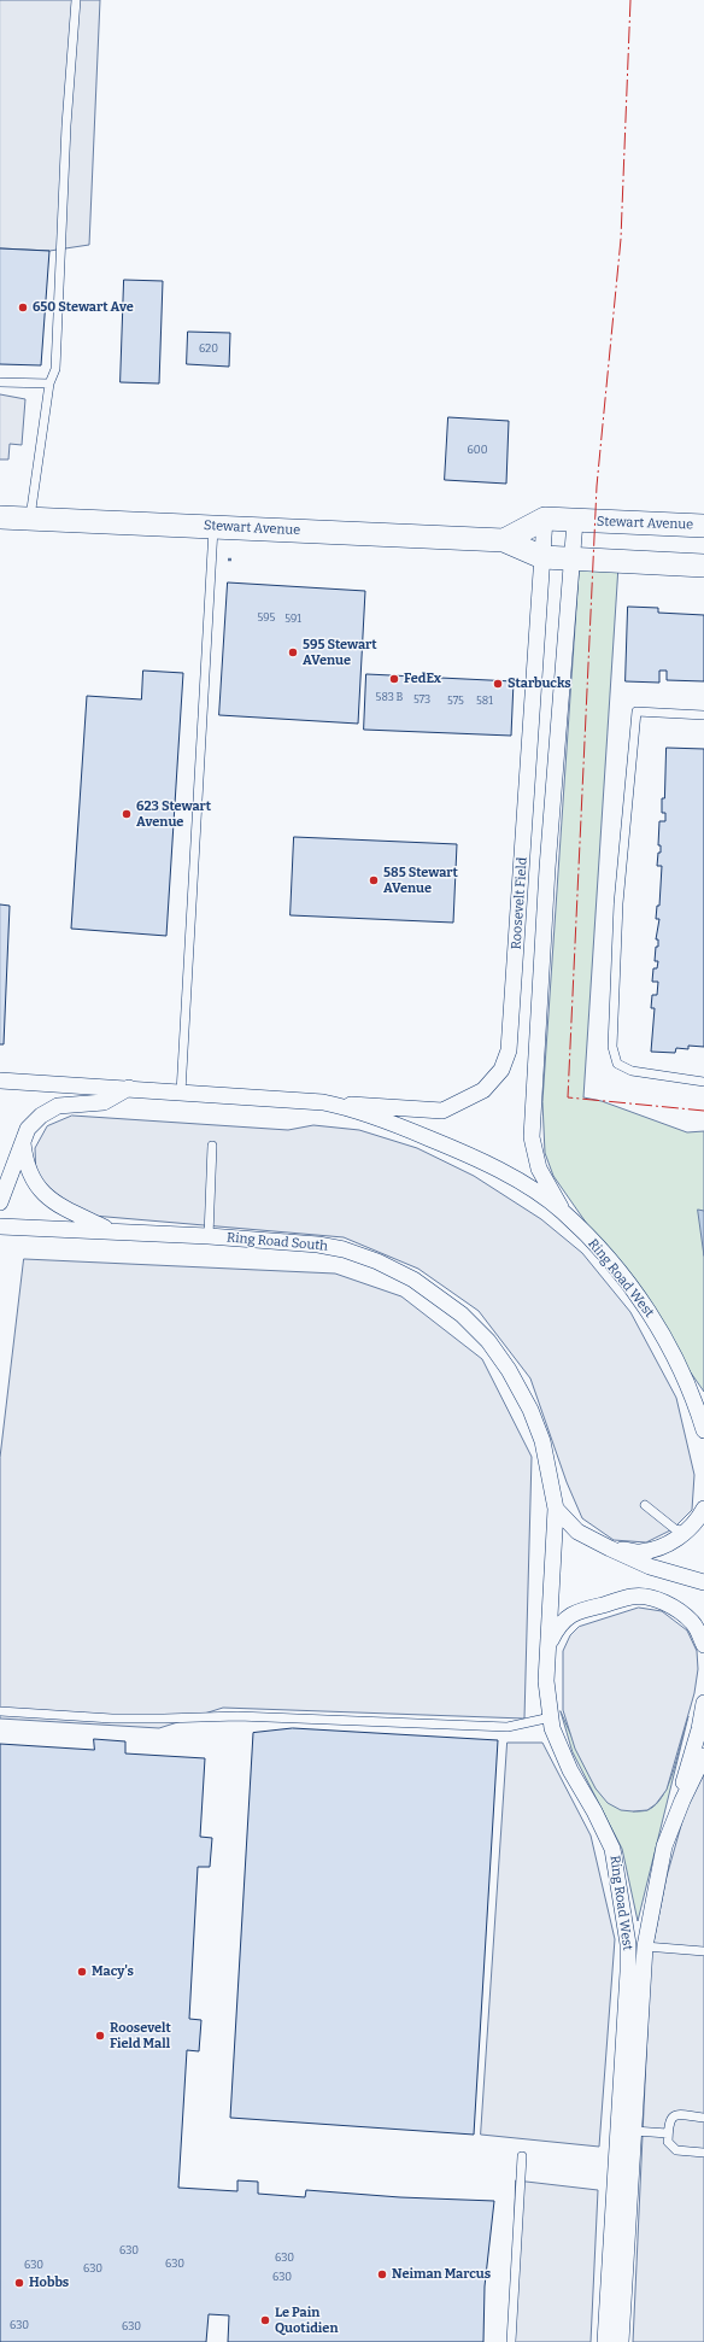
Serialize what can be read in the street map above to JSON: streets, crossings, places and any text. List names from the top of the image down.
{
  "streets": {
    "main road": ["Stewart Avenue"],
    "street": ["Roosevelt Field", "Ring Road South", "Ring Road West"]
  },
  "crossings": [
    ["Stewart Avenue", "Roosevelt Field"],
    ["Roosevelt Field", "Ring Road West"],
    ["Ring Road South", "Ring Road West"]
  ],
  "places": [
    "650 Stewart Ave",
    "595 Stewart AVenue",
    "FedEx",
    "Starbucks",
    "623 Stewart Avenue",
    "585 Stewart AVenue",
    "Macy's",
    "Roosevelt Field Mall",
    "Neiman Marcus",
    "Hobbs",
    "Le Pain Quotidien"
  ],
  "house_numbers": [
    "620",
    "600",
    "595",
    "591",
    "583 B",
    "573",
    "575",
    "581",
    "630",
    "630",
    "630",
    "630",
    "630",
    "630",
    "630",
    "630"
  ]
}
